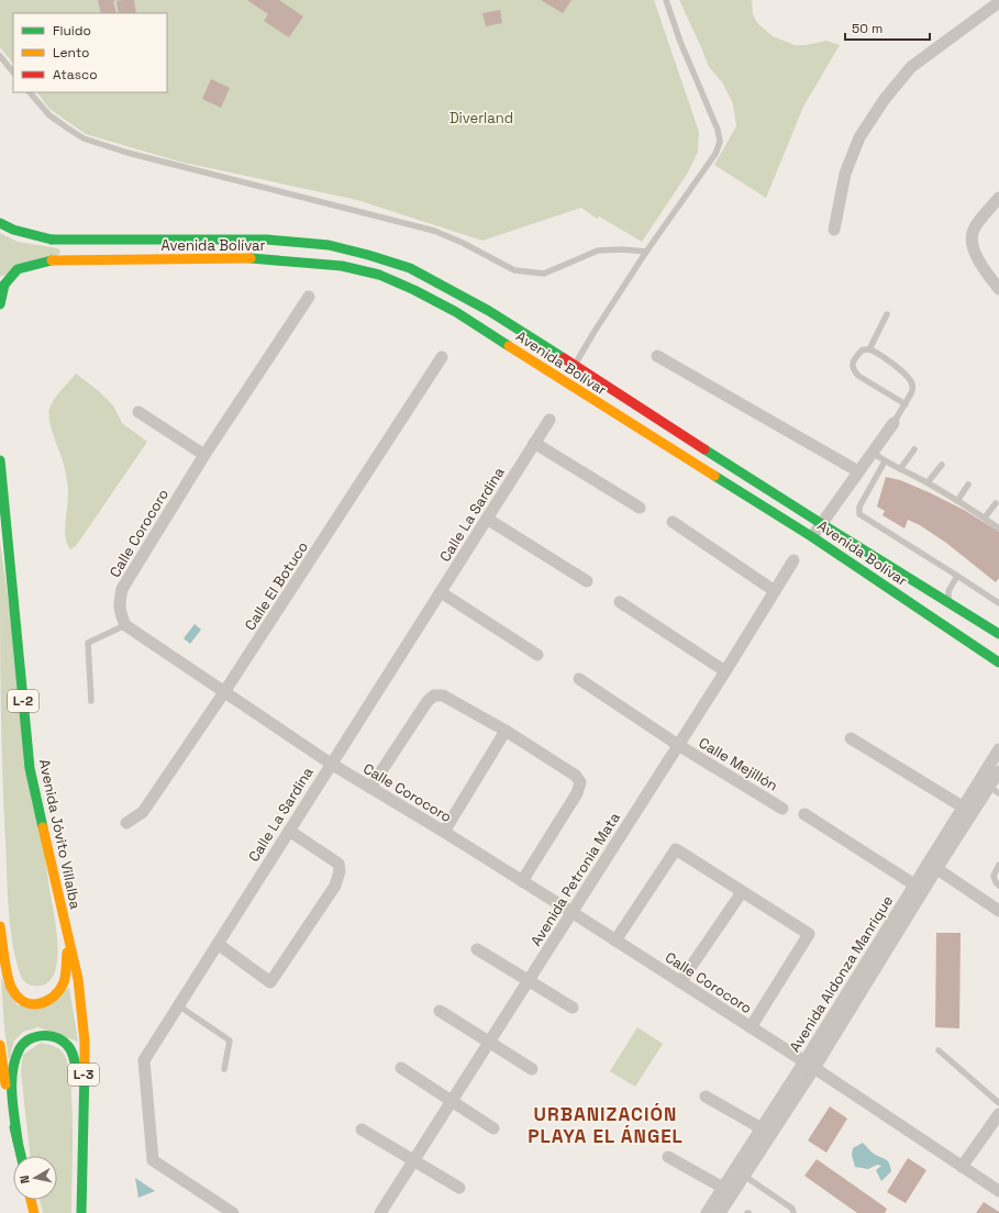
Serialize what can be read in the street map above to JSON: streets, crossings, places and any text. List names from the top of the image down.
{
  "streets": {
    "street": [
      "Avenida Bolívar",
      "Calle La Sardina",
      "Calle Corocoro",
      "Calle El Botuco",
      "L-2",
      "Calle Mejillón",
      "Avenida Jóvito Villalba",
      "Avenida Petronia Mata",
      "Avenida Aldonza Manrique",
      "L-3"
    ]
  },
  "crossings": [
    ["Calle La Sardina", "Calle Corocoro"],
    ["Calle Corocoro", "Calle El Botuco"],
    ["Calle Corocoro", "Avenida Petronia Mata"],
    ["Calle Corocoro", "Avenida Aldonza Manrique"],
    ["Calle Mejillón", "Avenida Petronia Mata"]
  ],
  "districts": ["URBANIZACIÓN PLAYA EL ÁNGEL"],
  "parks": ["Diverland"],
  "legend": ["Fluido", "Lento", "Atasco"],
  "scale_bar": "50 m",
  "north": "left"
}
